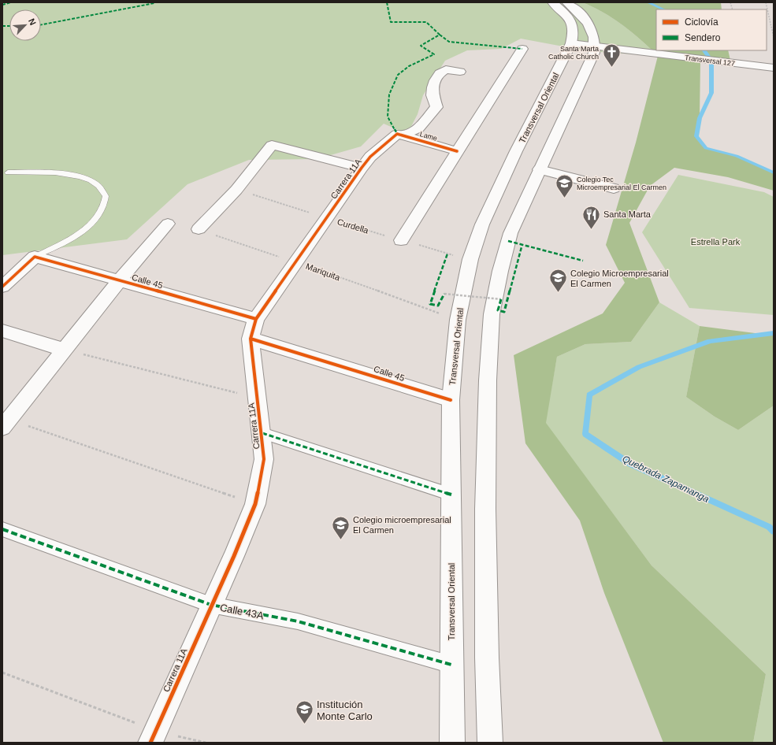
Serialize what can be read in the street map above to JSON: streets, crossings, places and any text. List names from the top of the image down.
{
  "streets": {
    "street": [
      "Transversal 127",
      "Transversal Oriental",
      "Lame",
      "Carrera 11A",
      "Calle 45",
      "Calle 43A"
    ],
    "path": ["Curdella", "Mariquita"]
  },
  "crossings": [
    ["Transversal 127", "Transversal Oriental"],
    ["Transversal Oriental", "Curdella"],
    ["Transversal Oriental", "Mariquita"],
    ["Transversal Oriental", "Calle 45"],
    ["Transversal Oriental", "Calle 43A"],
    ["Lame", "Carrera 11A"],
    ["Carrera 11A", "Curdella"],
    ["Carrera 11A", "Mariquita"],
    ["Carrera 11A", "Calle 45"],
    ["Carrera 11A", "Calle 43A"]
  ],
  "water": ["Quebrada Zapamanga"],
  "parks": ["Estrella Park"],
  "places": {
    "church": ["Santa Marta Catholic Church"],
    "school or university": [
      "Colegio Tec Microempresarial El Carmen",
      "Colegio Microempresarial El Carmen",
      "Colegio microempresarial El Carmen",
      "Institución Monte Carlo"
    ],
    "restaurant": ["Santa Marta"]
  },
  "legend": ["Ciclovía", "Sendero"],
  "north": "top right"
}
